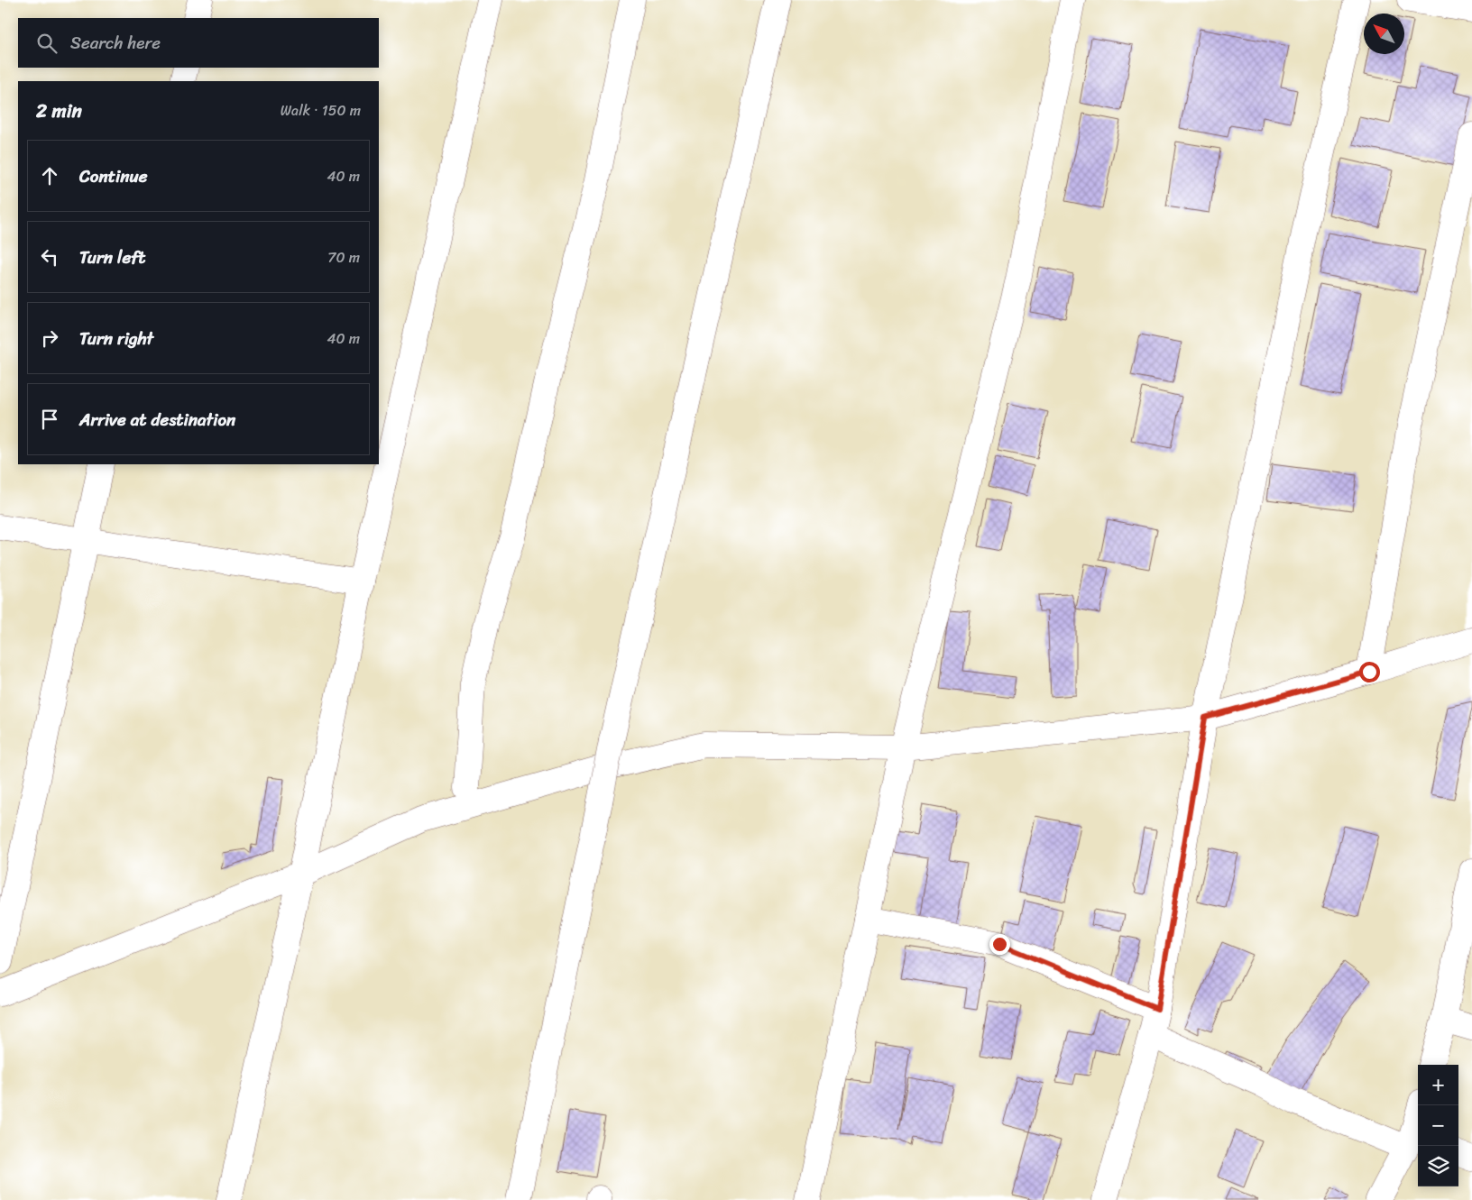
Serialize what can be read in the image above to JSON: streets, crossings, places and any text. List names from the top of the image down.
{
  "north": "top left",
  "page": {
    "search": "Search here",
    "heading": ["2 min", "Walk · 150 m"],
    "list": [
      ["Continue", "40 m"],
      ["Turn left", "70 m"],
      ["Turn right", "40 m"],
      "Arrive at destination"
    ],
    "map_buttons": ["+", "−"]
  }
}
